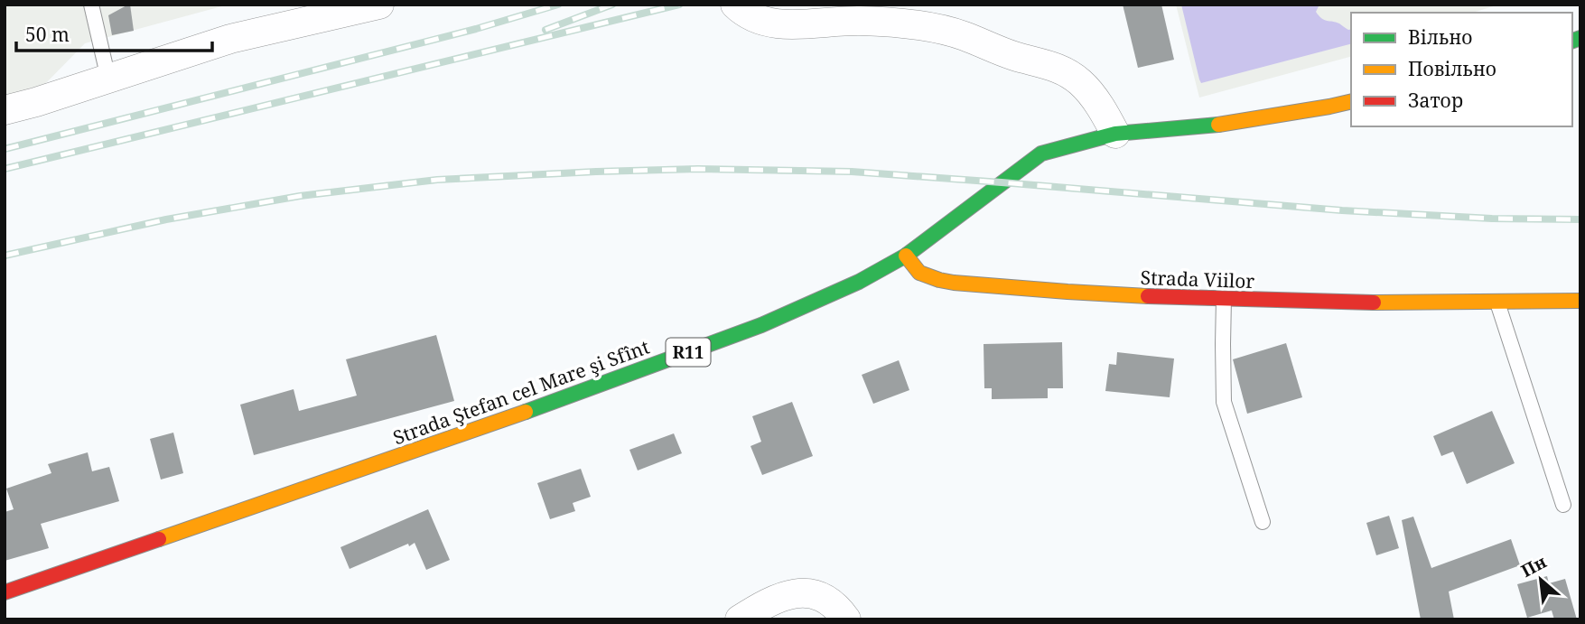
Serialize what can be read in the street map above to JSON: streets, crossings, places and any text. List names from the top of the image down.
{
  "streets": {
    "main road": ["Strada Viilor", "R11", "Strada Ştefan cel Mare şi Sfînt"]
  },
  "crossings": [
    ["Strada Viilor", "Strada Ştefan cel Mare şi Sfînt"]
  ],
  "legend": ["Вільно", "Повільно", "Затор"],
  "scale_bar": "50 m",
  "north": "top left"
}
